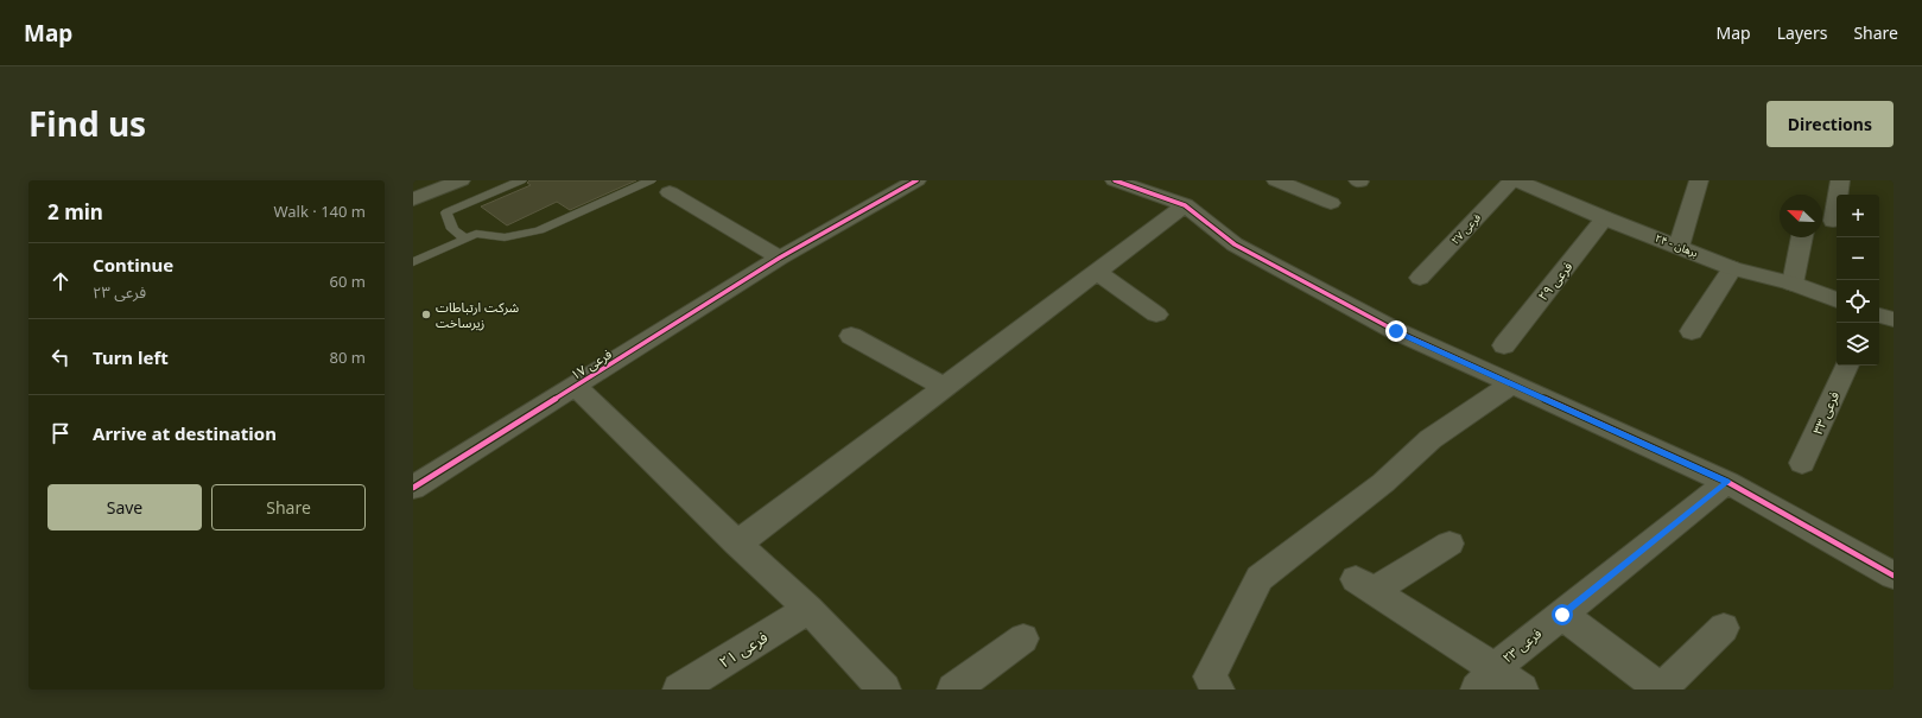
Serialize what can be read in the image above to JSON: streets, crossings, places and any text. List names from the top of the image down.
{
  "streets": {
    "street": [
      "فرعی ۲۷",
      "۲۴ - برهان",
      "فرعی ۲۹",
      "فرعی ۱۷",
      "فرعی ۳۳",
      "فرعی ۲۳",
      "فرعی ۲۱"
    ]
  },
  "crossings": [
    ["۲۴ - برهان", "فرعی ۲۹"]
  ],
  "places": ["شرکت ارتباطات زیرساخت"],
  "north": "top left",
  "page": {
    "header": "Map",
    "nav": ["Map", "Layers", "Share"],
    "title": "Find us",
    "buttons": [
      "Directions",
      ["Save", "Share"]
    ],
    "heading": ["2 min", "Walk · 140 m"],
    "map_buttons": ["+", "−"],
    "list": [
      ["Continue", "فرعی ۲۳", "60 m"],
      ["Turn left", "80 m"],
      "Arrive at destination"
    ]
  }
}
